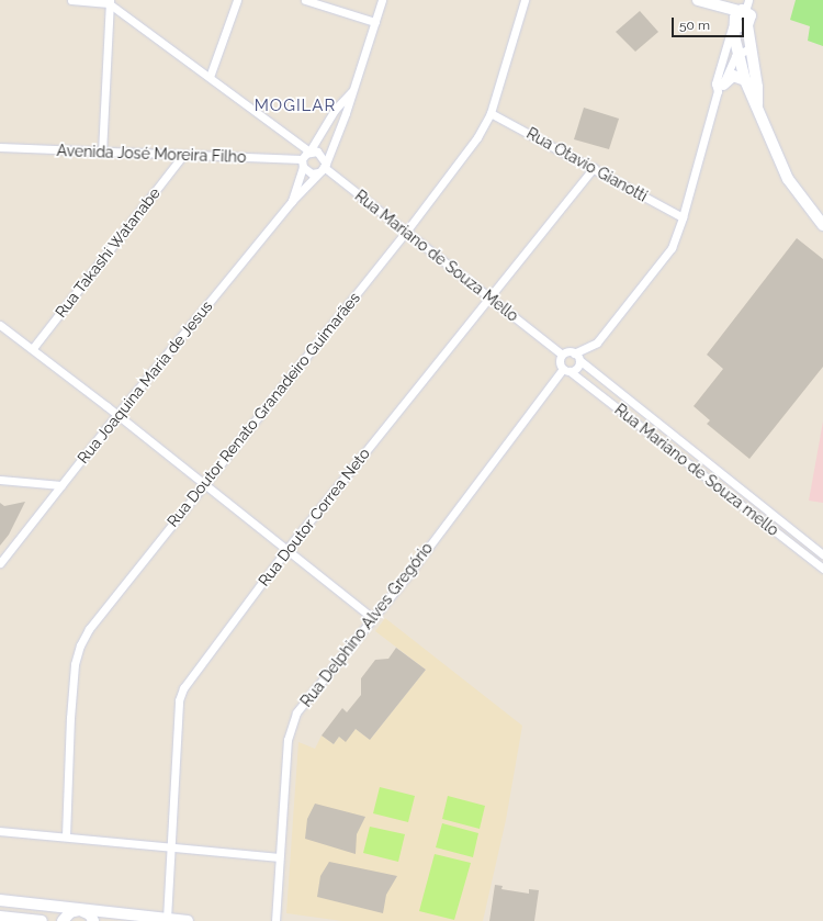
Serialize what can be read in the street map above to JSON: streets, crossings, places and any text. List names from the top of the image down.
{
  "streets": {
    "street": [
      "Avenida José Moreira Filho",
      "Rua Otavio Gianotti",
      "Rua Takashi Watanabe",
      "Rua Mariano de Souza Mello",
      "Rua Joaquina Maria de Jesus",
      "Rua Doutor Renato Granadeiro Guimarães",
      "Rua Mariano de Souza mello",
      "Rua Doutor Correa Neto",
      "Rua Delphino Alves Gregório"
    ]
  },
  "crossings": [
    ["Avenida José Moreira Filho", "Rua Takashi Watanabe"],
    ["Avenida José Moreira Filho", "Rua Mariano de Souza Mello"],
    ["Avenida José Moreira Filho", "Rua Joaquina Maria de Jesus"],
    ["Rua Otavio Gianotti", "Rua Doutor Renato Granadeiro Guimarães"],
    ["Rua Otavio Gianotti", "Rua Doutor Correa Neto"],
    ["Rua Mariano de Souza Mello", "Rua Joaquina Maria de Jesus"],
    ["Rua Mariano de Souza Mello", "Rua Doutor Renato Granadeiro Guimarães"],
    ["Rua Mariano de Souza Mello", "Rua Mariano de Souza mello"],
    ["Rua Mariano de Souza Mello", "Rua Doutor Correa Neto"],
    ["Rua Mariano de Souza Mello", "Rua Delphino Alves Gregório"],
    ["Rua Mariano de Souza mello", "Rua Delphino Alves Gregório"]
  ],
  "districts": ["MOGILAR"],
  "scale_bar": "50 m"
}
